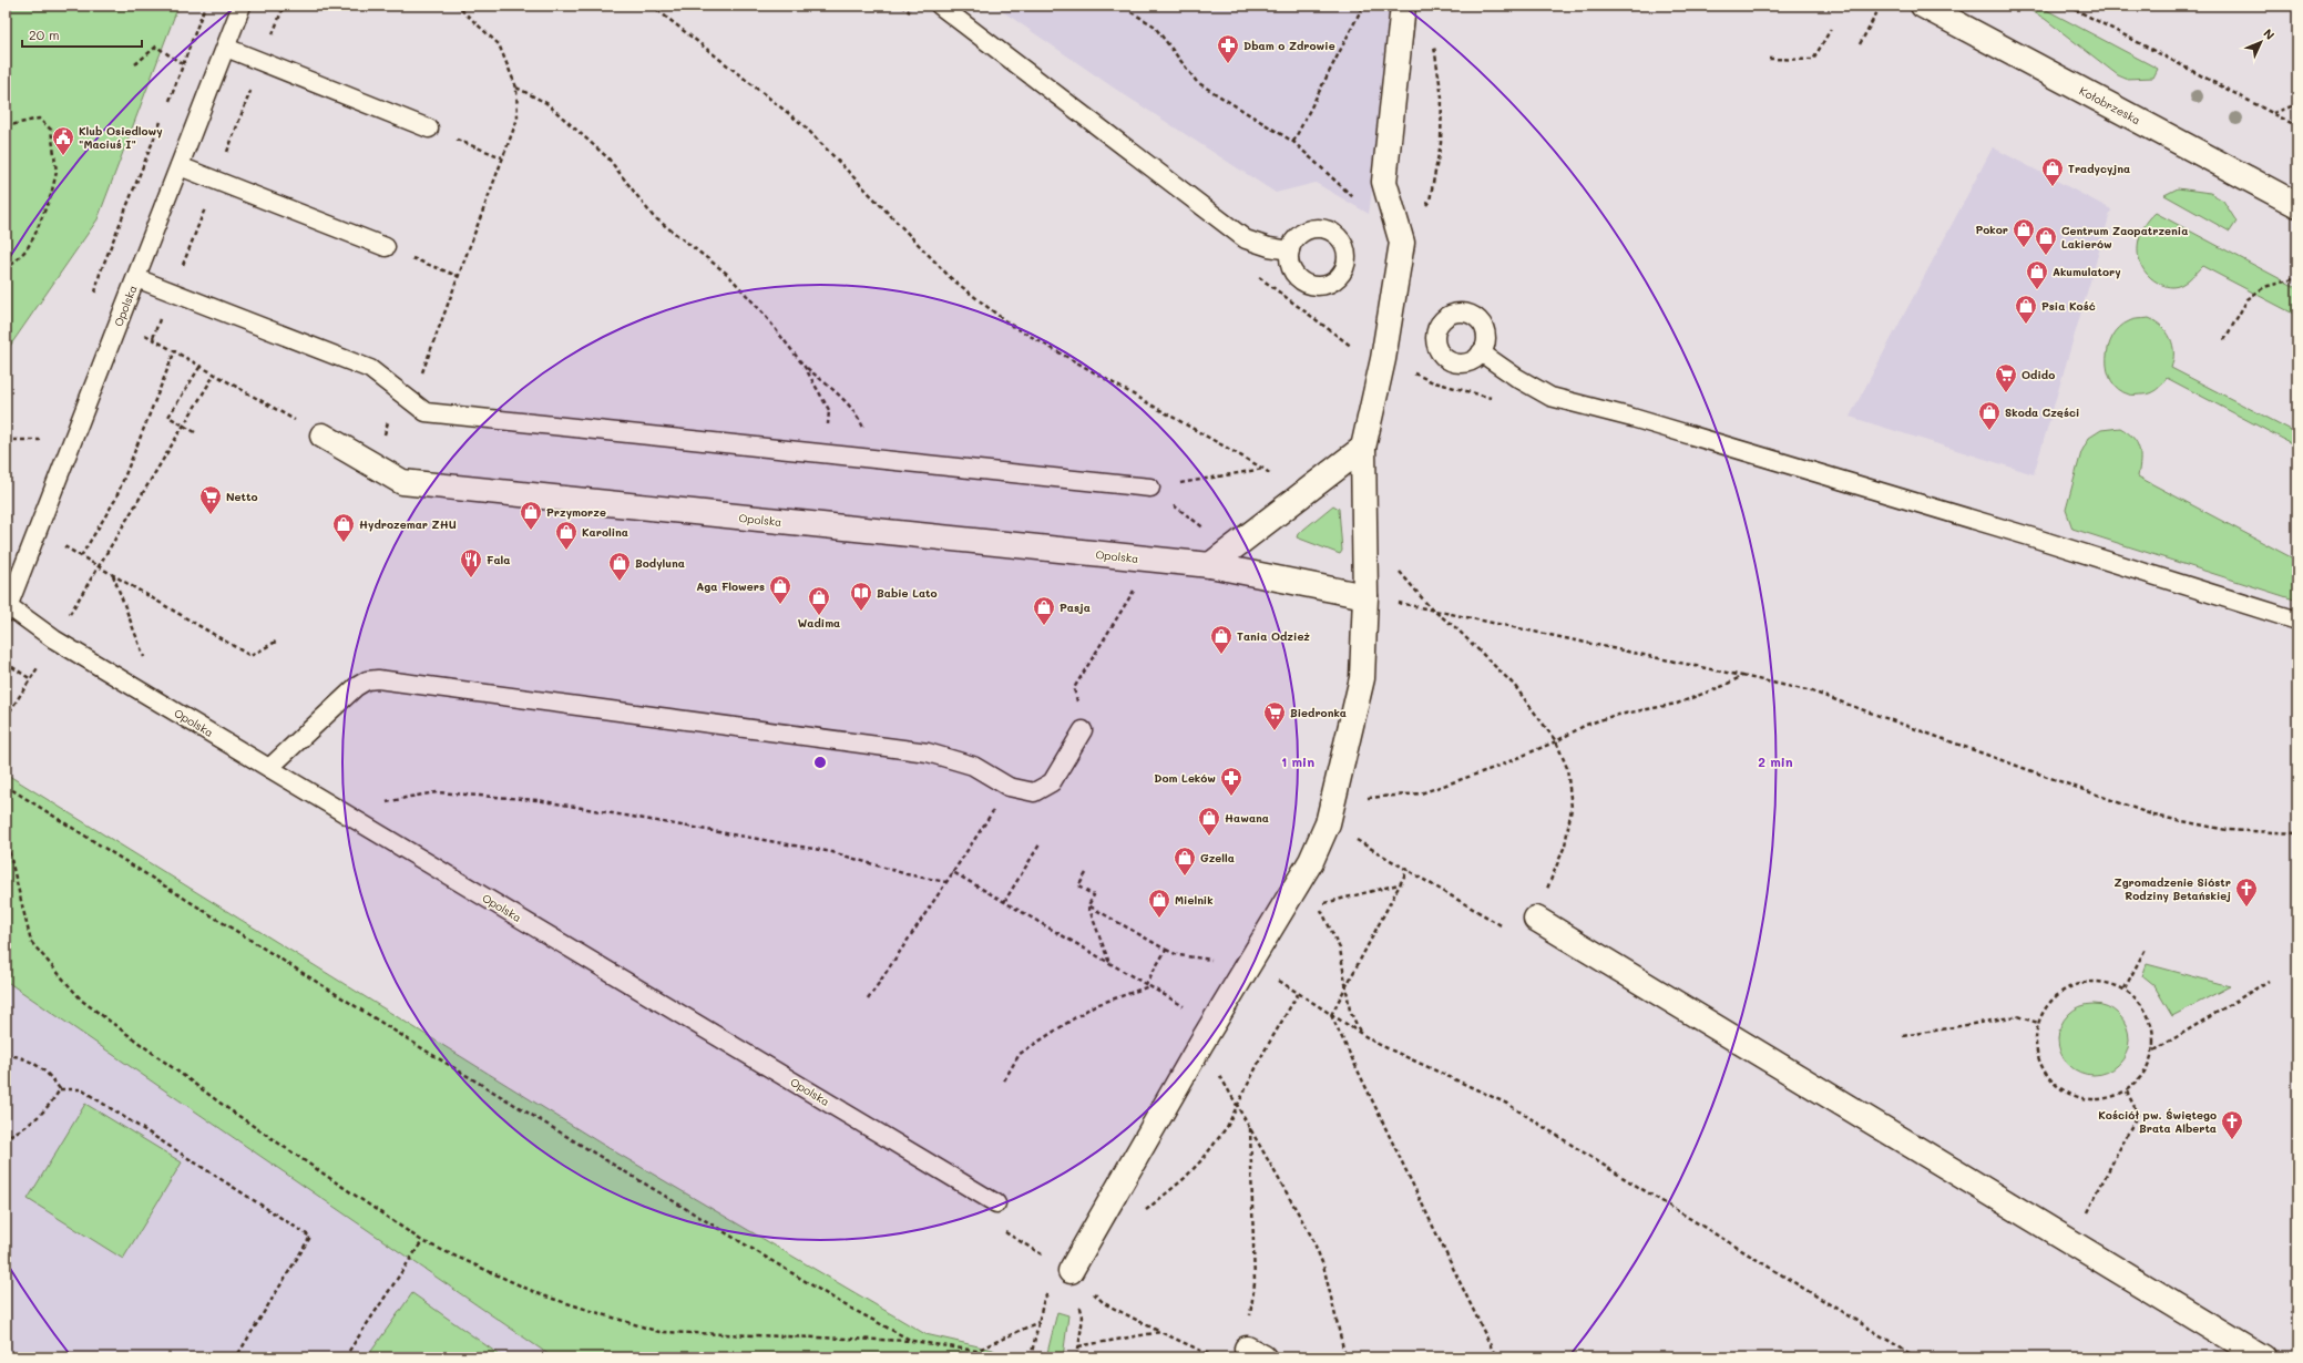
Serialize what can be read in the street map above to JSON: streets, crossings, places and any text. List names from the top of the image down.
{
  "streets": {
    "street": ["Kołobrzeska", "Opolska"]
  },
  "places": {
    "pharmacy": ["Dbam o Zdrowie", "Dom Leków"],
    "public building": ["Klub Osiedlowy \"Maciuś I\""],
    "shop": [
      "Tradycyjna",
      "Pokor",
      "Centrum Zaopatrzenia Lakierów",
      "Akumulatory",
      "Psia Kość",
      "Skoda Części",
      "Przymorze",
      "Hydrozemar ZHU",
      "Karolina",
      "Bodyluna",
      "Aga Flowers",
      "Wadima",
      "Pasja",
      "Tania Odzież",
      "Hawana",
      "Gzella",
      "Mielnik"
    ],
    "supermarket": ["Odido", "Netto", "Biedronka"],
    "restaurant": ["Fala"],
    "library": ["Babie Lato"],
    "church": ["Zgromadzenie Sióstr Rodziny Betańskiej", "Kościół pw. Świętego Brata Alberta"]
  },
  "scale_bar": "20 m",
  "north": "top right",
  "rings": ["1 min", "2 min"]
}
